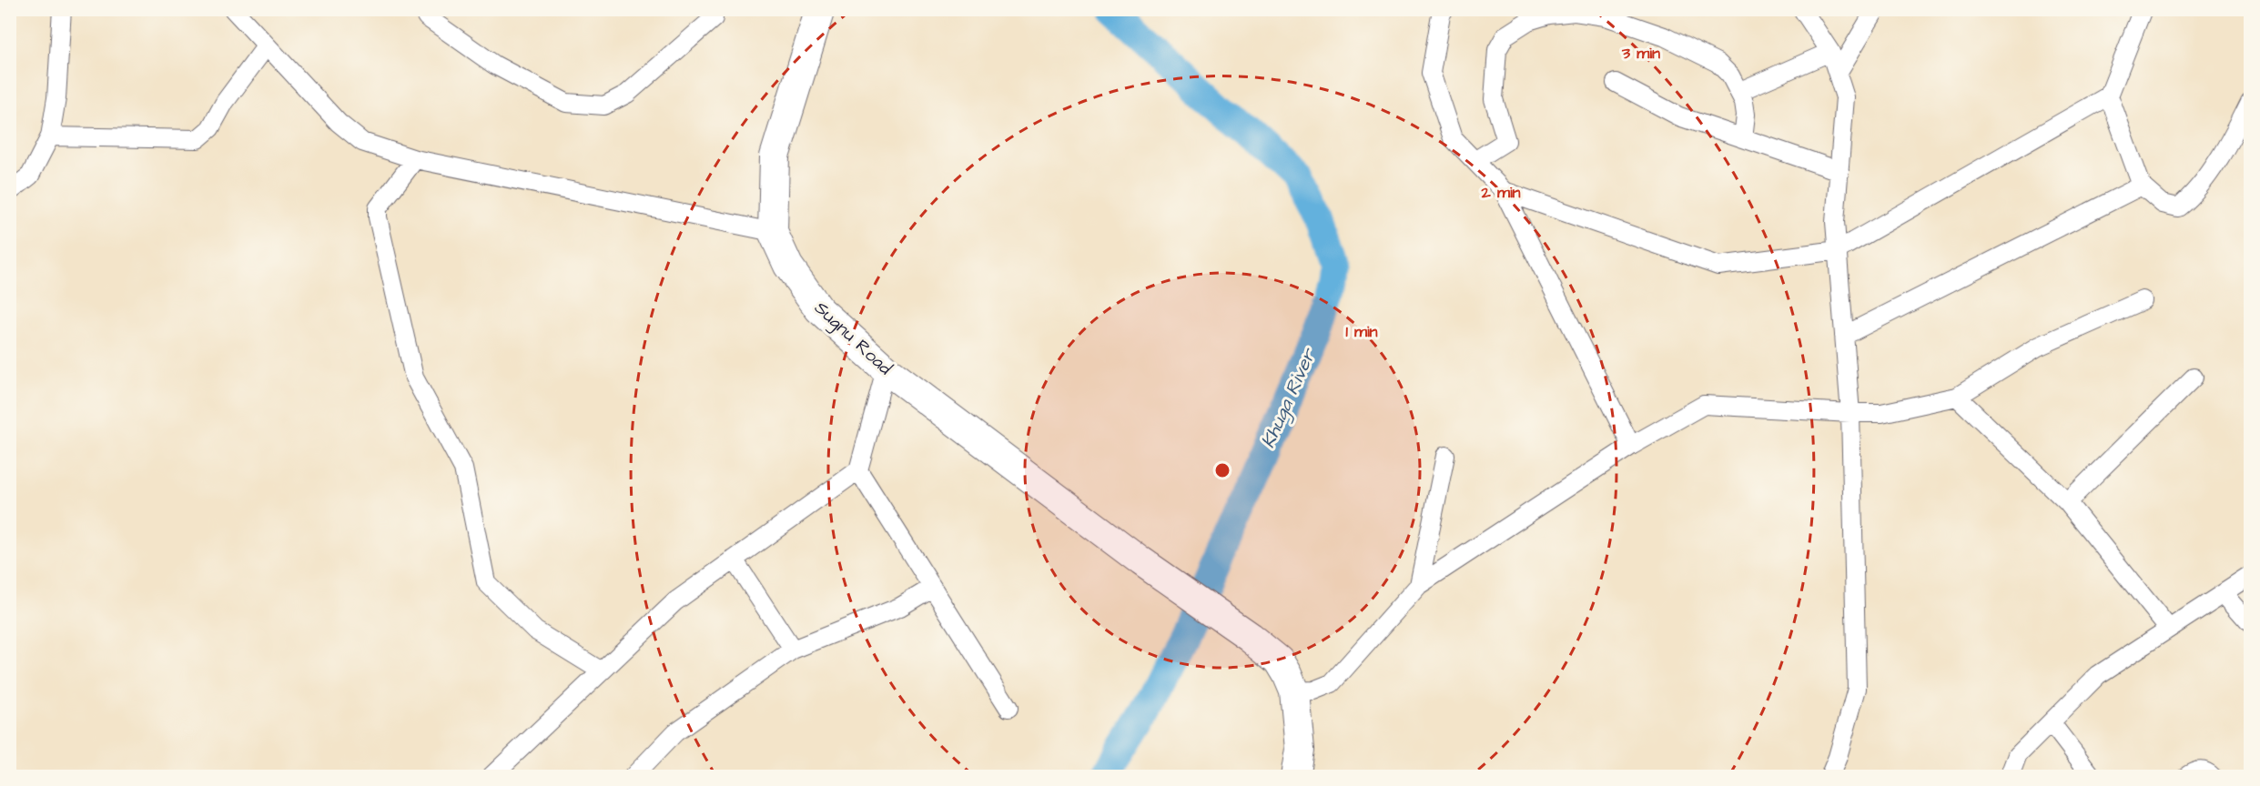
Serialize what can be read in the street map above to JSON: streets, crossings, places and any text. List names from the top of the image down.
{
  "streets": {
    "main road": ["Sugnu Road"]
  },
  "water": ["Khuga River"],
  "rings": ["3 min", "2 min", "1 min"]
}
